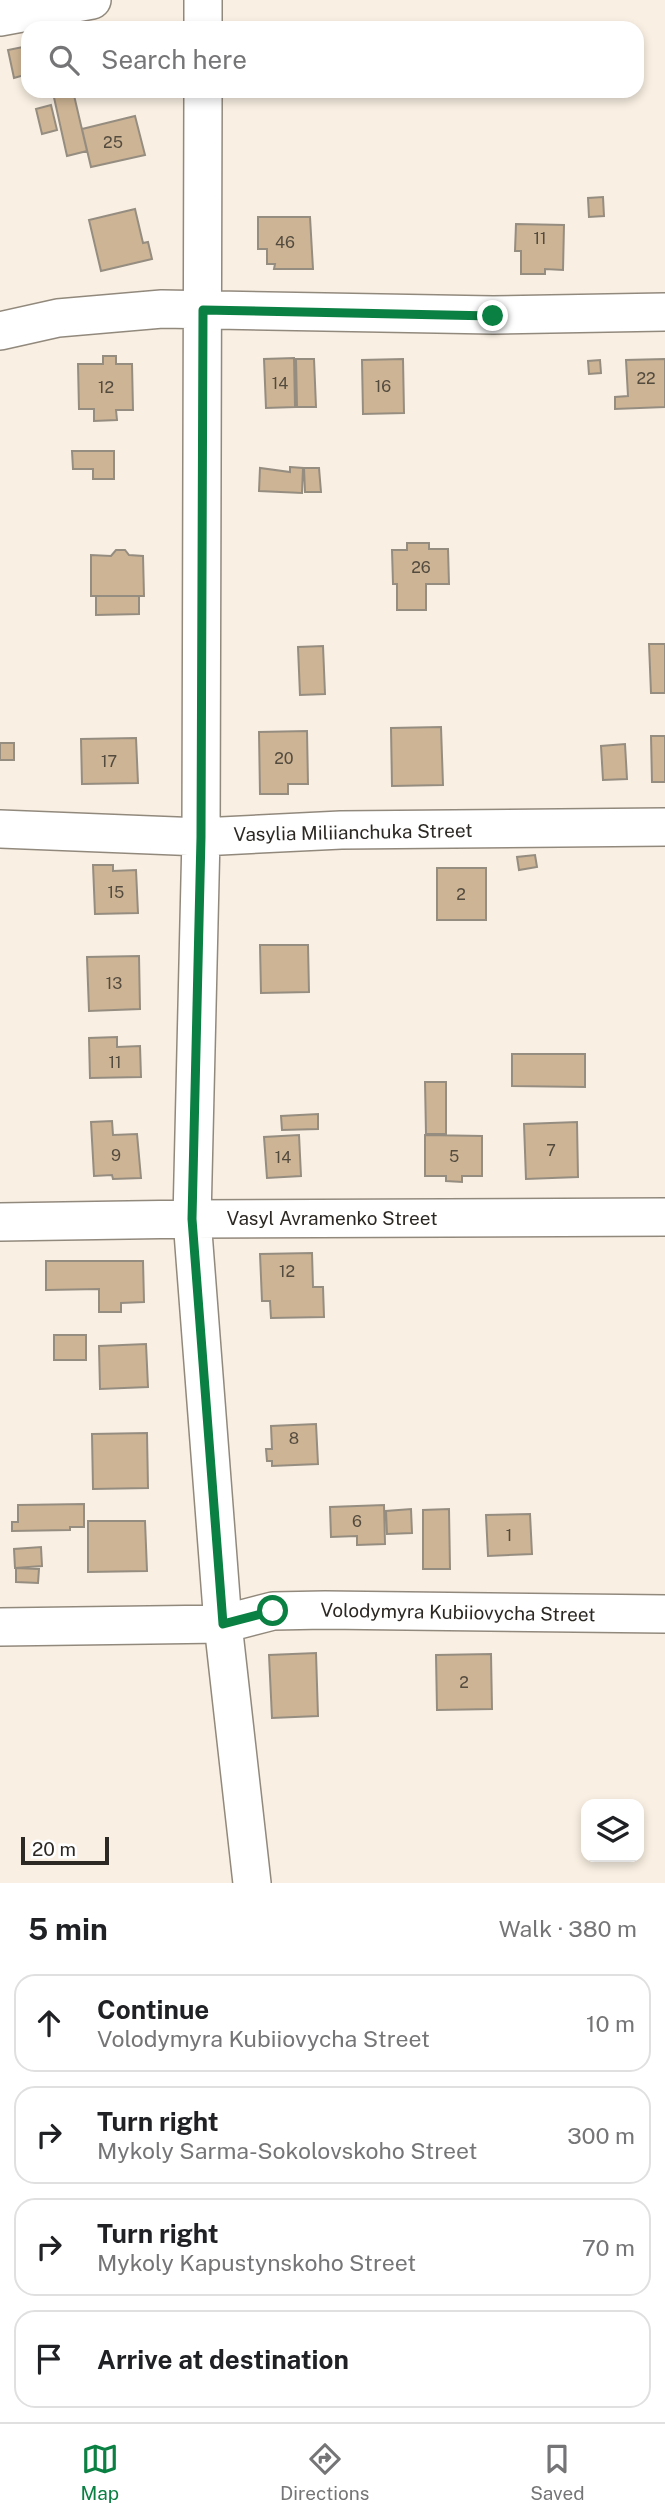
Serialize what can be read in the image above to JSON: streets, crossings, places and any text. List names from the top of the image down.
{
  "streets": {
    "street": ["Vasylia Miliianchuka Street", "Vasyl Avramenko Street", "Volodymyra Kubiiovycha Street"]
  },
  "house_numbers": [
    "25",
    "11",
    "46",
    "22",
    "14",
    "16",
    "12",
    "26",
    "20",
    "17",
    "15",
    "2",
    "13",
    "11",
    "7",
    "9",
    "5",
    "14",
    "12",
    "8",
    "6",
    "1",
    "2"
  ],
  "scale_bar": "20 m",
  "page": {
    "search": "Search here",
    "scale": "20 m",
    "heading": ["5 min", "Walk · 380 m"],
    "list": [
      ["Continue", "Volodymyra Kubiiovycha Street", "10 m"],
      ["Turn right", "Mykoly Sarma-Sokolovskoho Street", "300 m"],
      ["Turn right", "Mykoly Kapustynskoho Street", "70 m"],
      "Arrive at destination"
    ],
    "nav": ["Map", "Directions", "Saved"]
  }
}
